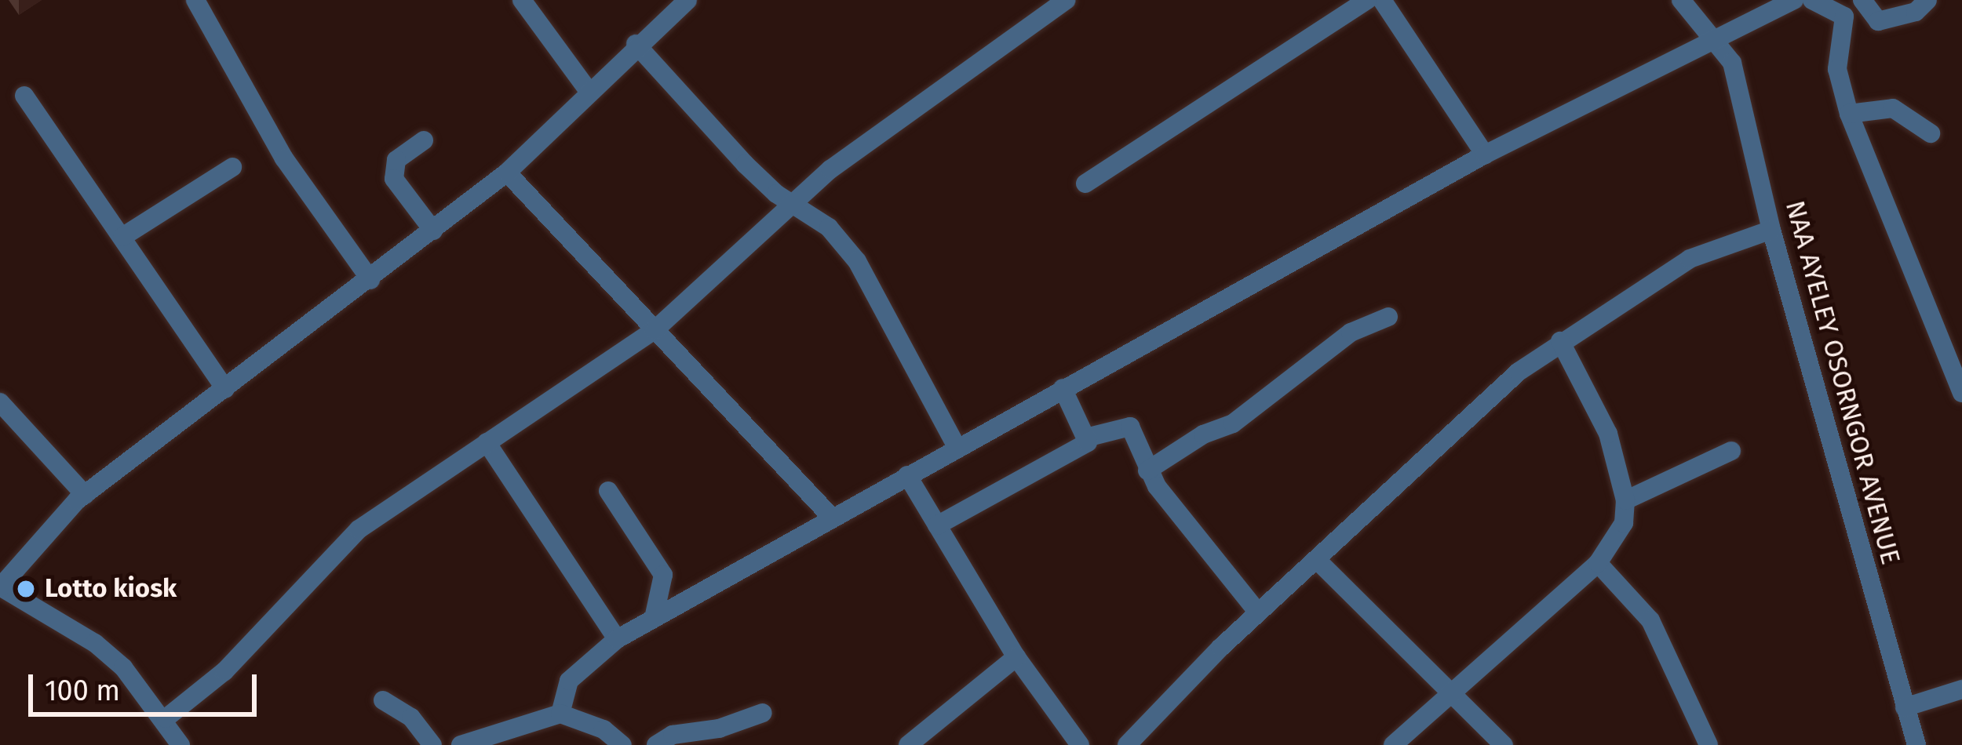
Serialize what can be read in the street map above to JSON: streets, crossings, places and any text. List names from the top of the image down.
{
  "streets": {
    "street": ["NAA AYELEY OSORNGOR AVENUE"]
  },
  "places": ["Lotto kiosk"],
  "scale_bar": "100 m"
}
